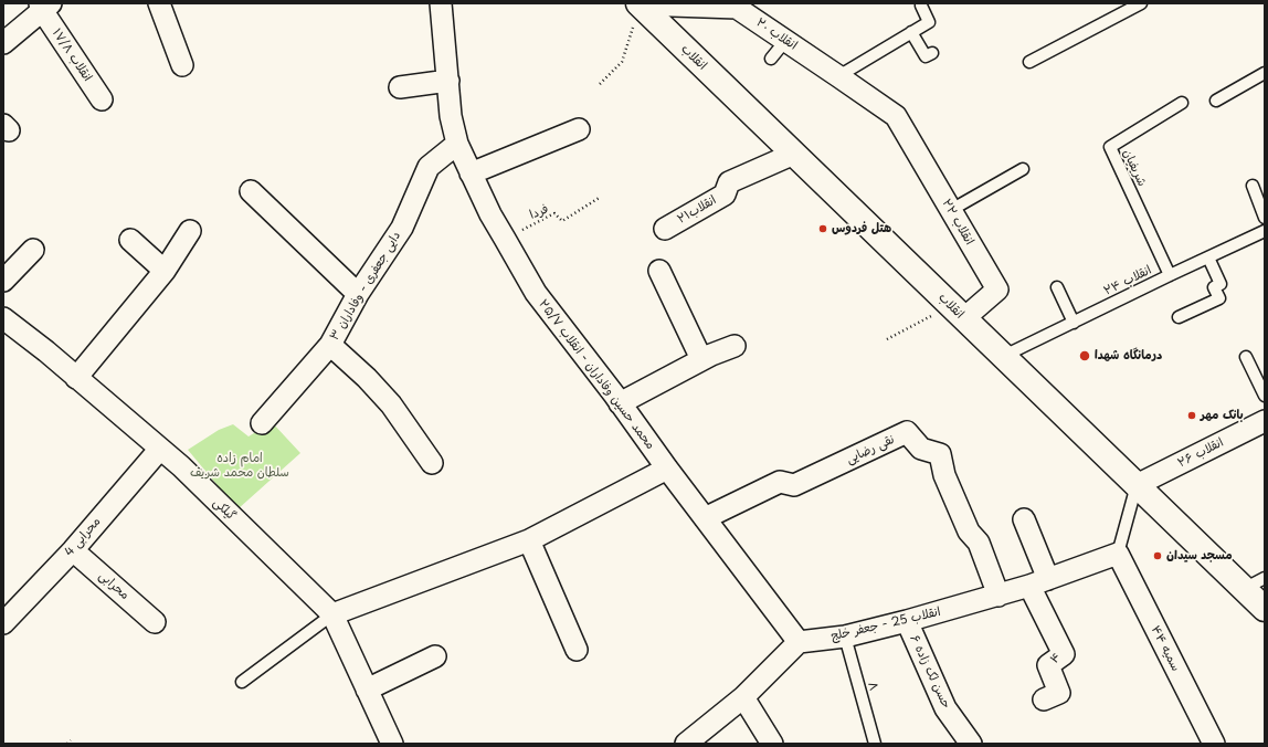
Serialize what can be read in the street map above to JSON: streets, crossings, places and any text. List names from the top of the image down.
{
  "streets": {
    "main road": ["انقلاب"],
    "street": [
      "انقلاب ۲۰",
      "انقلاب ۱۷/۸",
      "انقلاب۲۱",
      "انقلاب ۲۲",
      "دایی جعفری - وفاداران ۳",
      "محمد حسین وفاداران - انقلاب ۲۵/۷",
      "نقی رضایی",
      "انقلاب ۲۶",
      "گیلکی",
      "محرابی 4",
      "محرابی",
      "انقلاب 25 - جعفر خلج",
      "سمیه ۴۴",
      "۴",
      "۶ حسن لک زاده"
    ],
    "lane": ["شریفیان", "انقلاب ۲۴", "۸"],
    "path": ["فردا"]
  },
  "crossings": [
    ["انقلاب ۲۰", "انقلاب"],
    ["انقلاب ۲۰", "انقلاب ۲۲"],
    ["انقلاب", "انقلاب۲۱"],
    ["انقلاب", "انقلاب ۲۲"],
    ["انقلاب", "انقلاب ۲۴"],
    ["انقلاب", "انقلاب ۲۶"],
    ["شریفیان", "انقلاب ۲۴"],
    ["فردا", "محمد حسین وفاداران - انقلاب ۲۵/۷"],
    ["دایی جعفری - وفاداران ۳", "محمد حسین وفاداران - انقلاب ۲۵/۷"],
    ["محمد حسین وفاداران - انقلاب ۲۵/۷", "نقی رضایی"],
    ["محمد حسین وفاداران - انقلاب ۲۵/۷", "انقلاب 25 - جعفر خلج"],
    ["نقی رضایی", "انقلاب 25 - جعفر خلج"],
    ["گیلکی", "محرابی 4"],
    ["محرابی 4", "محرابی"],
    ["انقلاب 25 - جعفر خلج", "سمیه ۴۴"],
    ["انقلاب 25 - جعفر خلج", "۴"],
    ["انقلاب 25 - جعفر خلج", "۶ حسن لک زاده"],
    ["انقلاب 25 - جعفر خلج", "۸"]
  ],
  "parks": ["امام زاده سلطان محمد شریف"],
  "places": [
    "هتل فردوس",
    "درمانگاه شهدا",
    "بانک مهر",
    "مسجد سیدان"
  ]
}
